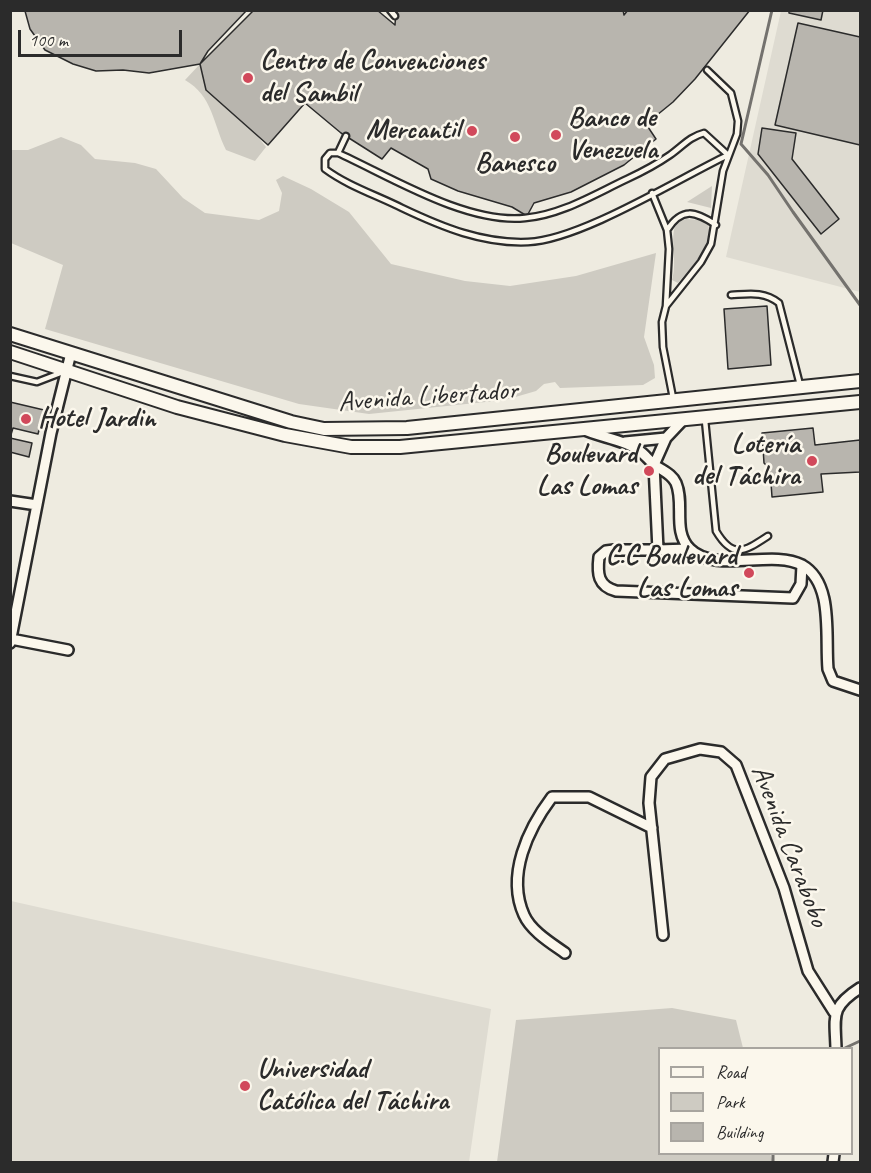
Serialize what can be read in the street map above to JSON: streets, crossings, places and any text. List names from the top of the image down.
{
  "streets": {
    "main road": ["Avenida Libertador"],
    "street": ["Avenida Carabobo"]
  },
  "places": [
    "Centro de Convenciones del Sambil",
    "Mercantil",
    "Banco de Venezuela",
    "Banesco",
    "Hotel Jardin",
    "Lotería del Táchira",
    "Boulevard Las Lomas",
    "C.C Boulevard Las Lomas",
    "Universidad Católica del Táchira"
  ],
  "legend": ["Road", "Park", "Building"],
  "scale_bar": "100 m"
}
